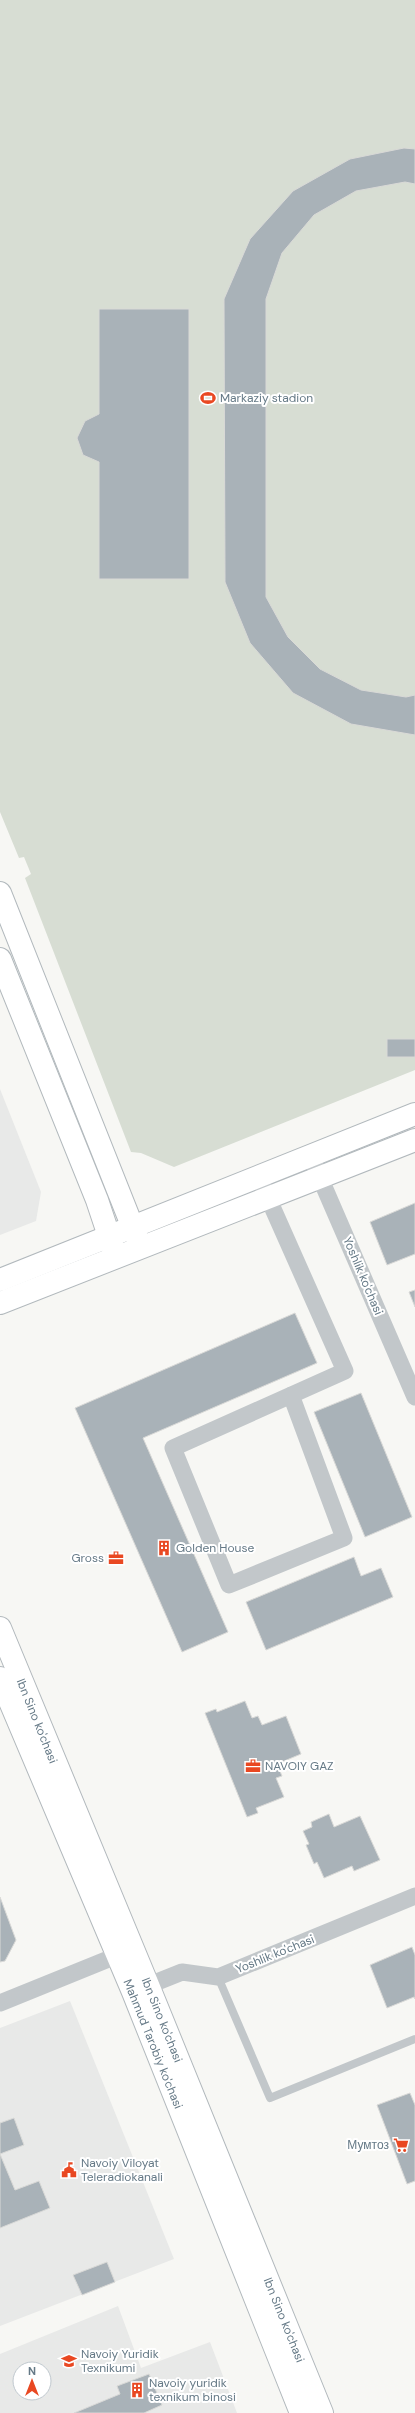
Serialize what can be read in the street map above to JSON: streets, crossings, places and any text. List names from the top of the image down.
{
  "streets": {
    "street": ["Yoshlik ko'chasi", "Ibn Sino ko'chasi", "Mahmud Tarobiy ko'chasi"]
  },
  "crossings": [
    ["Ibn Sino ko'chasi", "Mahmud Tarobiy ko'chasi"]
  ],
  "places": {
    "sports": ["Markaziy stadion"],
    "building": ["Golden House", "Navoiy yuridik texnikum binosi"],
    "office": ["Gross", "NAVOIY GAZ"],
    "supermarket": ["Мумтоз"],
    "public building": ["Navoiy Viloyat Teleradiokanali"],
    "school or university": ["Navoiy Yuridik Texnikumi"]
  },
  "north": "top"
}
